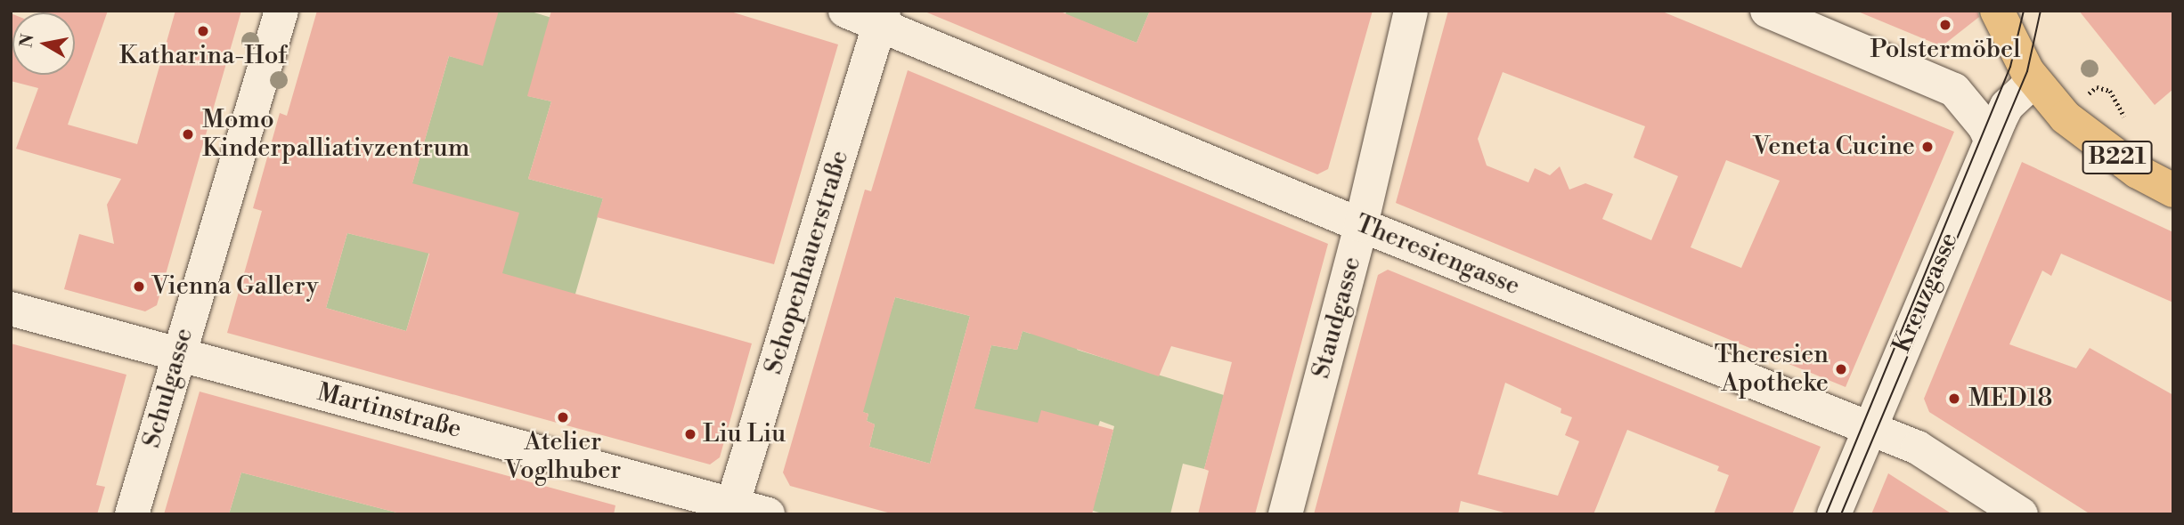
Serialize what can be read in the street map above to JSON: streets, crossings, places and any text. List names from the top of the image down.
{
  "streets": {
    "main road": ["B221"],
    "street": [
      "Theresiengasse",
      "Schopenhauerstraße",
      "Kreuzgasse",
      "Staudgasse",
      "Schulgasse",
      "Martinstraße"
    ]
  },
  "crossings": [
    ["B221", "Kreuzgasse"],
    ["Theresiengasse", "Schopenhauerstraße"],
    ["Theresiengasse", "Kreuzgasse"],
    ["Theresiengasse", "Staudgasse"],
    ["Schopenhauerstraße", "Martinstraße"],
    ["Schulgasse", "Martinstraße"]
  ],
  "places": [
    "Polstermöbel",
    "Katharina-Hof",
    "Momo Kinderpalliativzentrum",
    "Veneta Cucine",
    "Vienna Gallery",
    "Theresien Apotheke",
    "MED18",
    "Atelier Voglhuber",
    "Liu Liu"
  ],
  "north": "left"
}
